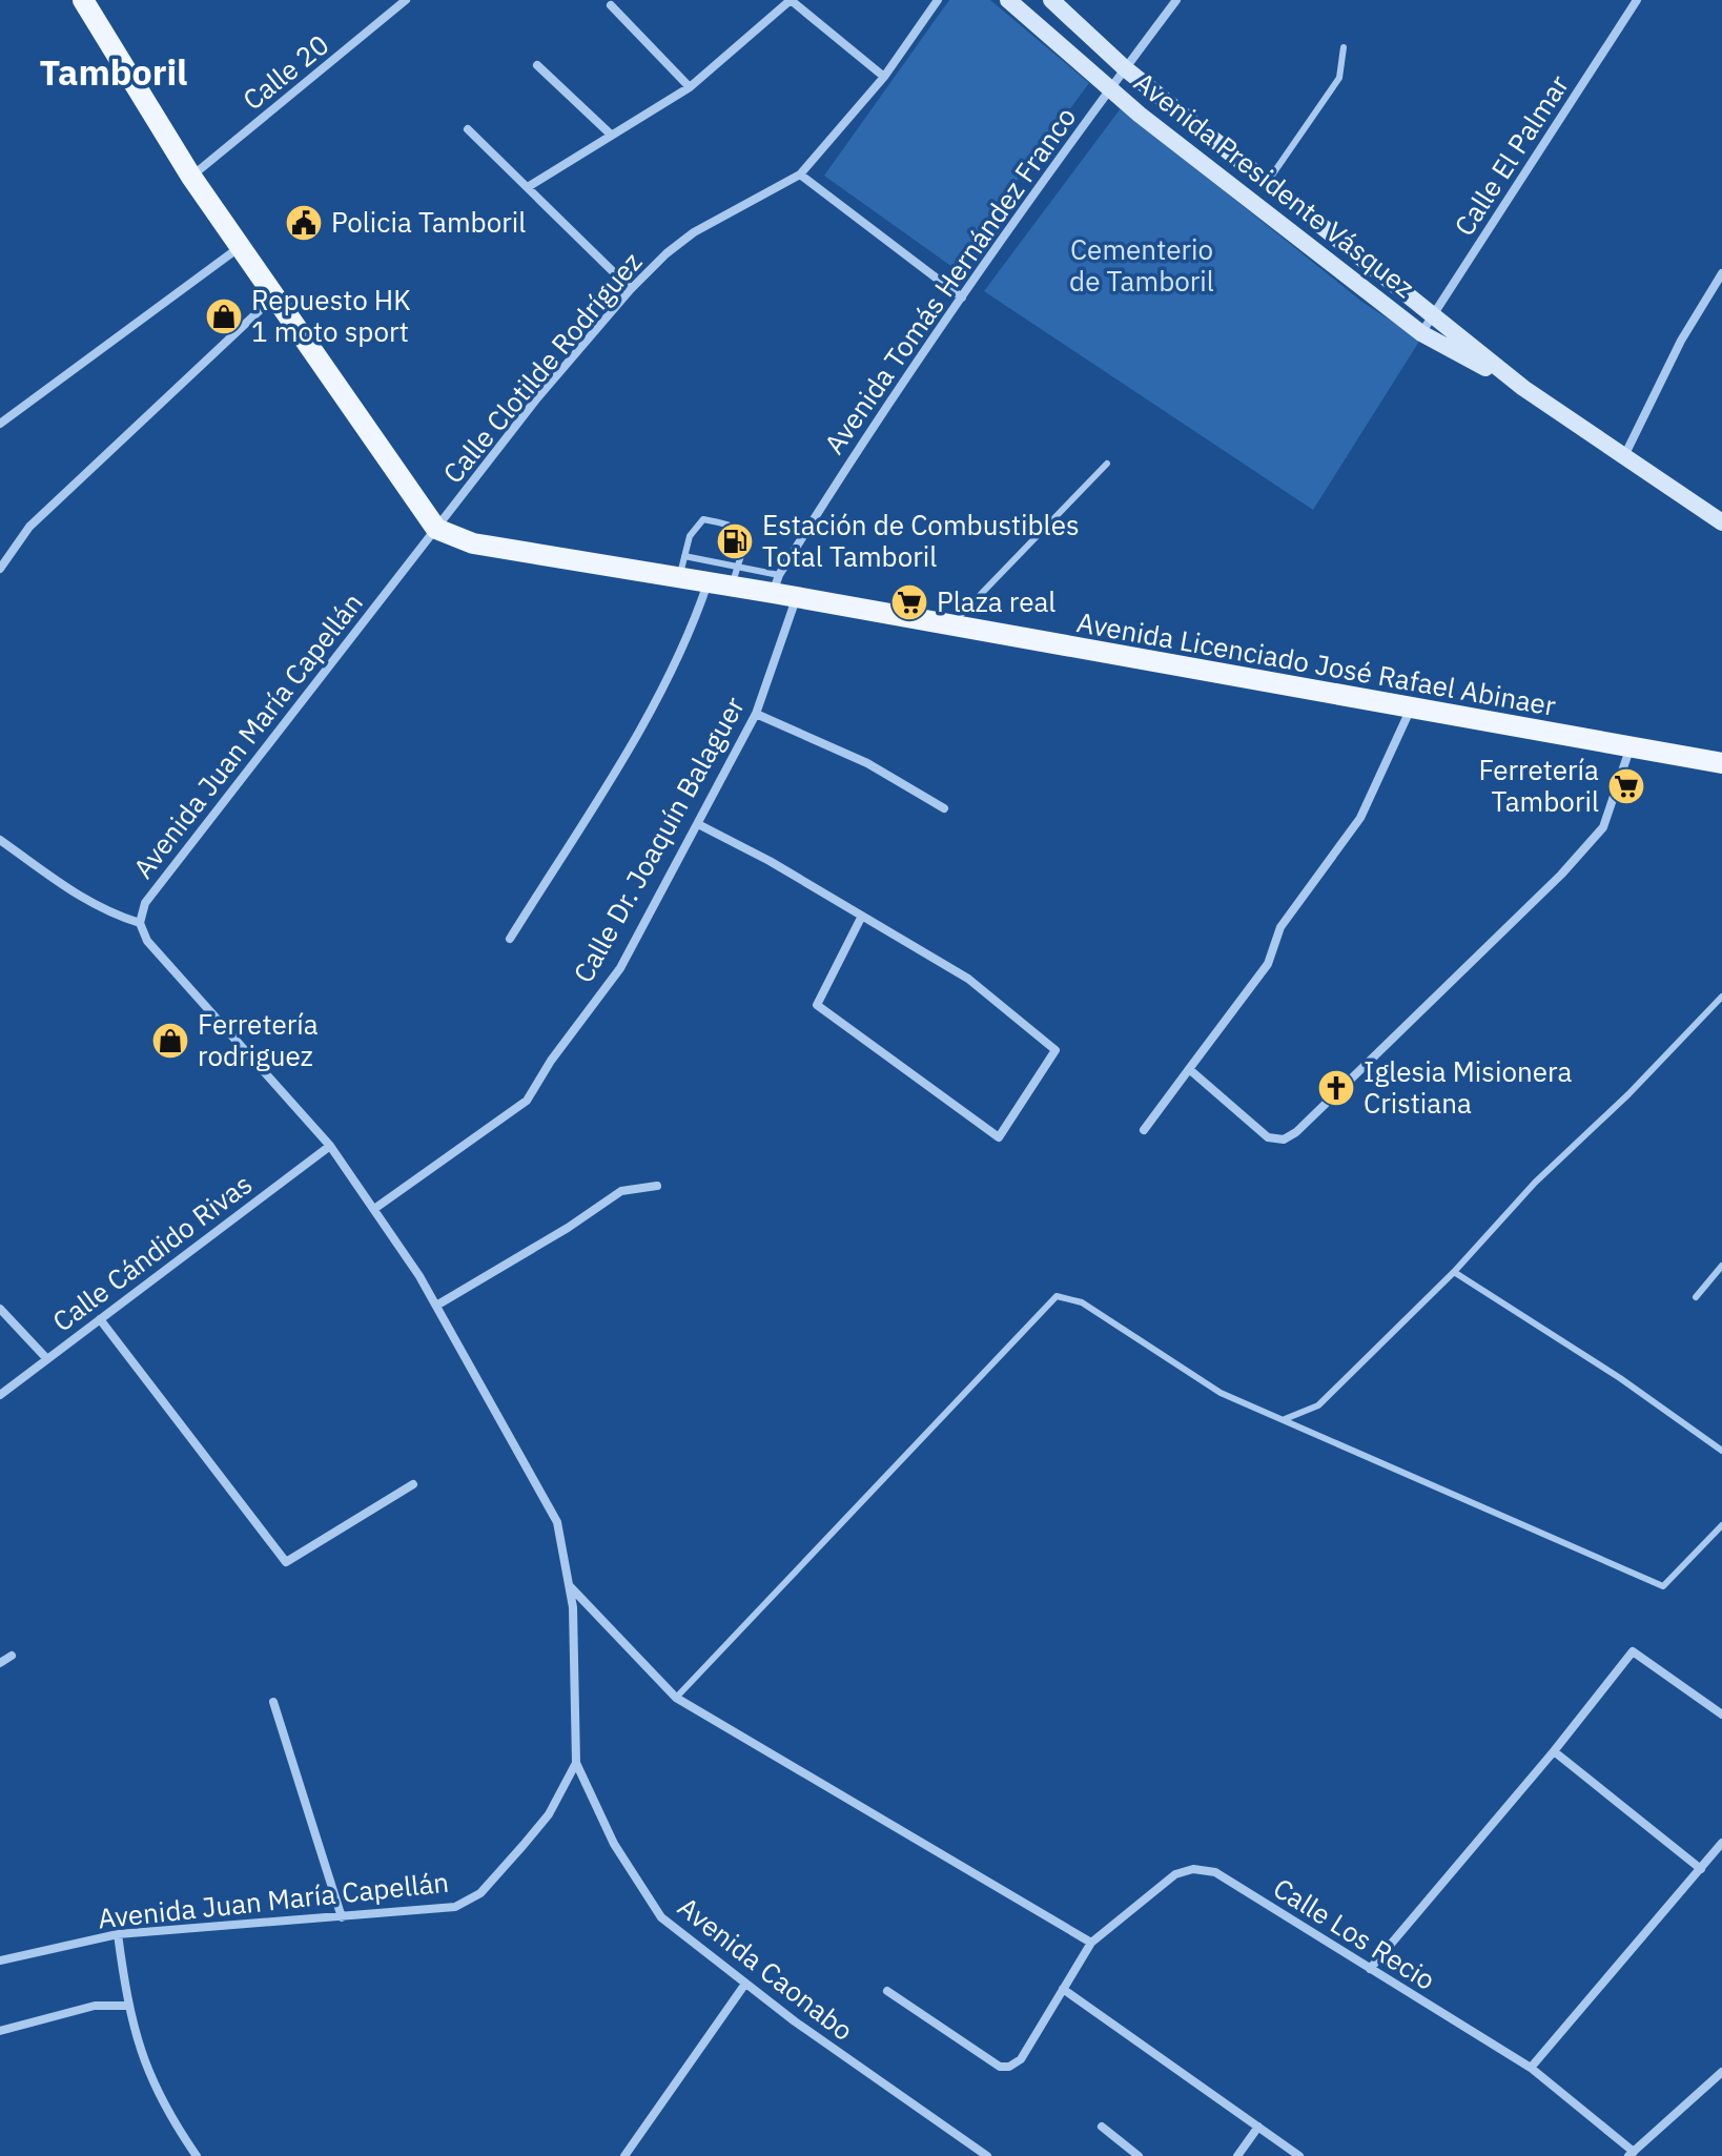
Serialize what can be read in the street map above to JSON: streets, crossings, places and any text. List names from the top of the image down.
{
  "streets": {
    "main road": ["Avenida Licenciado José Rafael Abinaer"],
    "street": [
      "Calle 20",
      "Calle El Palmar",
      "Avenida Presidente Vásquez",
      "Avenida Tomás Hernández Franco",
      "Calle Clotilde Rodríguez",
      "Avenida Juan María Capellán",
      "Calle Dr. Joaquín Balaguer",
      "Calle Cándido Rivas",
      "Calle Los Recio",
      "Avenida Caonabo"
    ]
  },
  "crossings": [
    ["Calle El Palmar", "Avenida Presidente Vásquez"],
    ["Avenida Presidente Vásquez", "Avenida Tomás Hernández Franco"],
    ["Avenida Tomás Hernández Franco", "Avenida Licenciado José Rafael Abinaer"],
    ["Calle Clotilde Rodríguez", "Avenida Licenciado José Rafael Abinaer"],
    ["Calle Clotilde Rodríguez", "Avenida Juan María Capellán"],
    ["Avenida Licenciado José Rafael Abinaer", "Avenida Juan María Capellán"],
    ["Avenida Licenciado José Rafael Abinaer", "Calle Dr. Joaquín Balaguer"],
    ["Avenida Juan María Capellán", "Calle Dr. Joaquín Balaguer"],
    ["Avenida Juan María Capellán", "Calle Cándido Rivas"],
    ["Avenida Juan María Capellán", "Avenida Caonabo"]
  ],
  "districts": ["Tamboril"],
  "parks": ["Cementerio de Tamboril"],
  "places": {
    "public building": ["Policia Tamboril"],
    "shop": ["Repuesto HK 1 moto sport", "Ferretería rodriguez"],
    "fuel station": ["Estación de Combustibles Total Tamboril"],
    "supermarket": ["Plaza real", "Ferretería Tamboril"],
    "church": ["Iglesia Misionera Cristiana"]
  }
}
